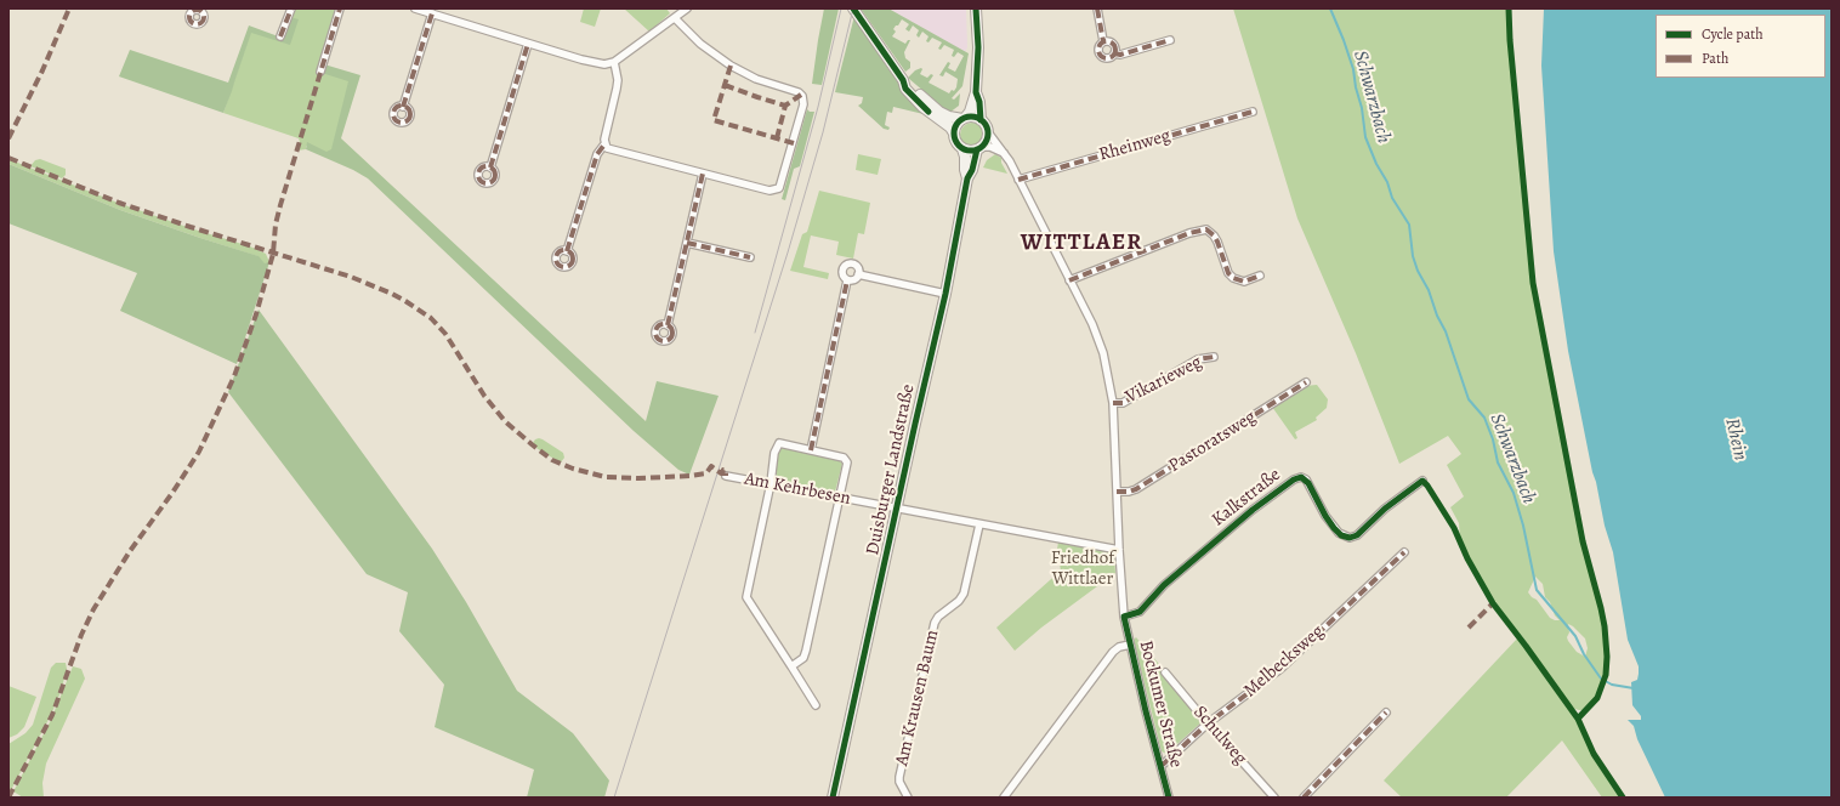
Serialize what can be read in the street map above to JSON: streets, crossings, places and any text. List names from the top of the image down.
{
  "streets": {
    "main road": ["Duisburger Landstraße"],
    "street": [
      "Rheinweg",
      "Vikarieweg",
      "Pastoratsweg",
      "Am Kehrbesen",
      "Kalkstraße",
      "Melbecksweg",
      "Am Krausen Baum",
      "Bockumer Straße",
      "Schulweg"
    ]
  },
  "crossings": [
    ["Rheinweg", "Bockumer Straße"],
    ["Vikarieweg", "Bockumer Straße"],
    ["Pastoratsweg", "Bockumer Straße"],
    ["Duisburger Landstraße", "Am Kehrbesen"],
    ["Duisburger Landstraße", "Bockumer Straße"],
    ["Am Kehrbesen", "Am Krausen Baum"],
    ["Am Kehrbesen", "Bockumer Straße"],
    ["Kalkstraße", "Bockumer Straße"],
    ["Melbecksweg", "Bockumer Straße"],
    ["Melbecksweg", "Schulweg"]
  ],
  "districts": ["WITTLAER"],
  "water": ["Schwarzbach", "Rhein"],
  "parks": ["Friedhof Wittlaer"],
  "legend": ["Cycle path", "Path"]
}
